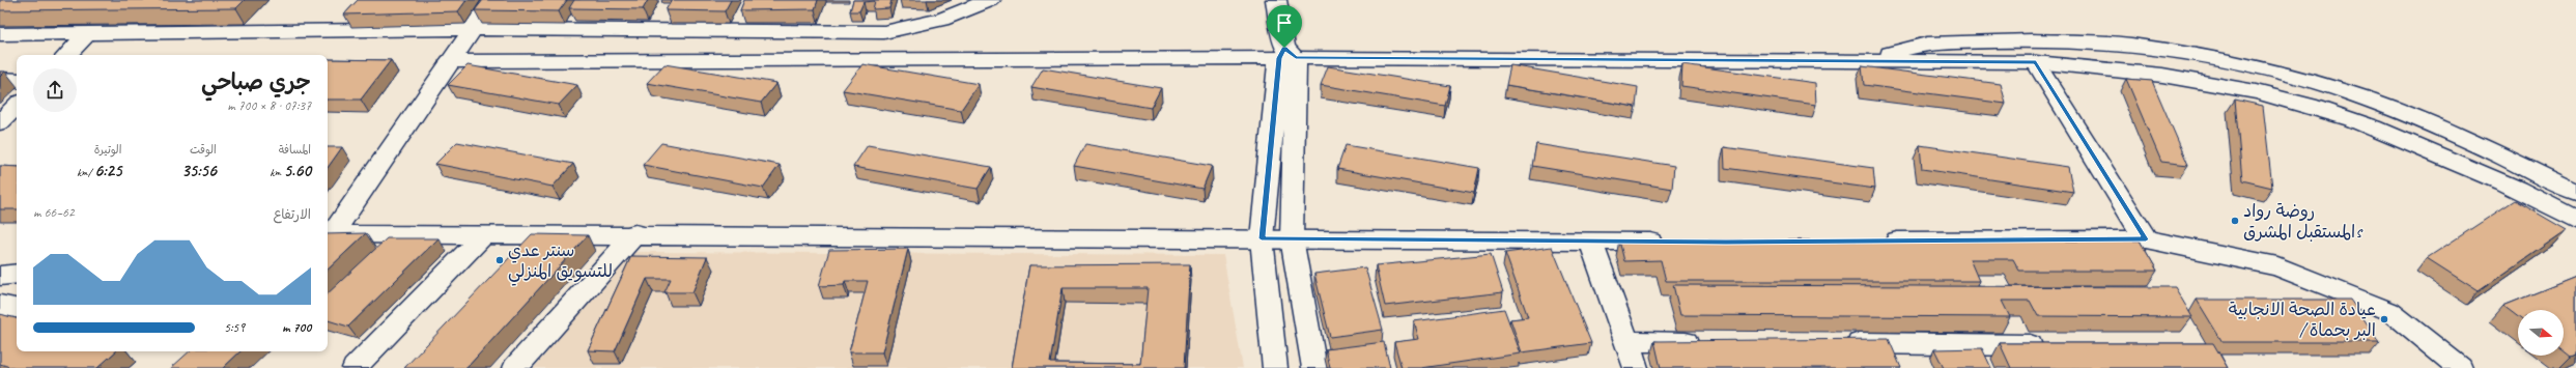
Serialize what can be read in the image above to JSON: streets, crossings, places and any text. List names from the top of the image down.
{
  "places": ["روضة رواد المستقبل المشرقs", "سنتر عدي للتسويق المنزلي", "عيادة الصحة الانجابية / البر بحماة"],
  "north": "right",
  "page": {
    "heading": ["جري صباحي", "07:37 · 8 × 700 m"],
    "stats": [
      ["المسافة", "5.60 km"],
      ["الوقت", "35:56"],
      ["الوتيرة", "6:25 /km"]
    ],
    "chart": ["الارتفاع", "62–66 m"],
    "list": [
      {
        "name": "700 m",
        "note": "5:59"
      }
    ]
  }
}
